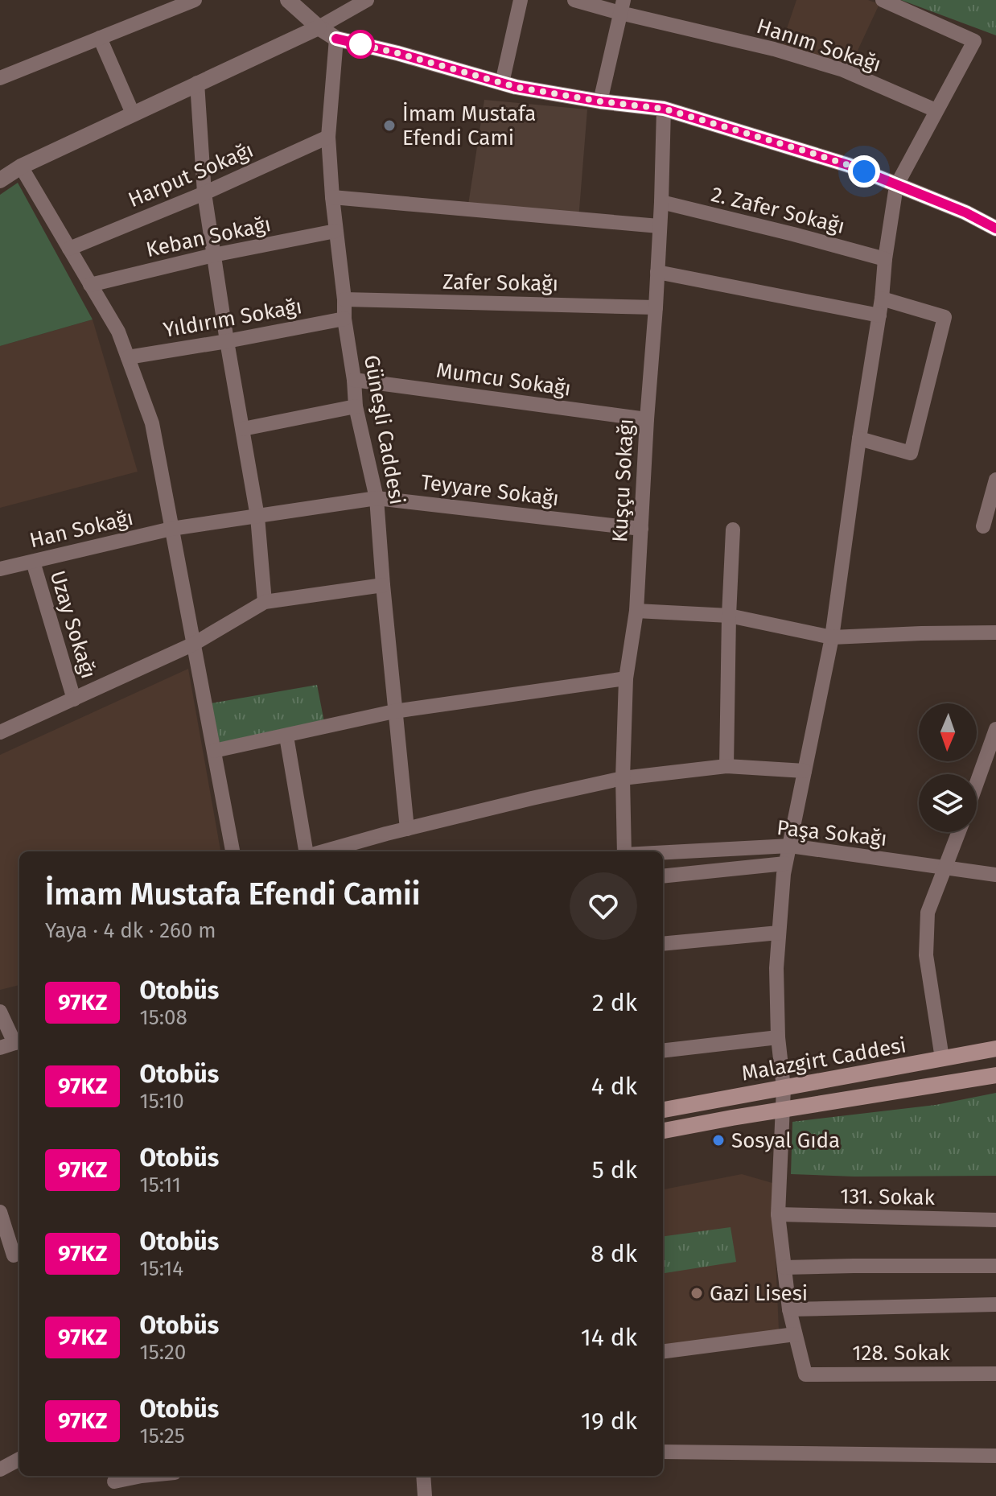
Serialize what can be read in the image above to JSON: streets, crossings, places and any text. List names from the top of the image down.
{
  "streets": {
    "main road": ["Malazgirt Caddesi"],
    "street": [
      "Hanım Sokağı",
      "Harput Sokağı",
      "2. Zafer Sokağı",
      "Keban Sokağı",
      "Zafer Sokağı",
      "Yıldırım Sokağı",
      "Mumcu Sokağı",
      "Güneşli Caddesi",
      "Kuşçu Sokağı",
      "Teyyare Sokağı",
      "Han Sokağı",
      "Uzay Sokağı",
      "Paşa Sokağı",
      "131. Sokak",
      "128. Sokak"
    ]
  },
  "crossings": [
    ["Harput Sokağı", "Güneşli Caddesi"],
    ["2. Zafer Sokağı", "Kuşçu Sokağı"],
    ["Keban Sokağı", "Güneşli Caddesi"],
    ["Zafer Sokağı", "Güneşli Caddesi"],
    ["Zafer Sokağı", "Kuşçu Sokağı"],
    ["Yıldırım Sokağı", "Güneşli Caddesi"],
    ["Mumcu Sokağı", "Güneşli Caddesi"],
    ["Mumcu Sokağı", "Kuşçu Sokağı"],
    ["Güneşli Caddesi", "Teyyare Sokağı"],
    ["Kuşçu Sokağı", "Teyyare Sokağı"],
    ["Teyyare Sokağı", "Han Sokağı"],
    ["Han Sokağı", "Uzay Sokağı"]
  ],
  "places": ["İmam Mustafa Efendi Cami", "Sosyal Gıda", "Gazi Lisesi"],
  "lines": ["bus line 97KZ"],
  "north": "bottom",
  "page": {
    "heading": ["İmam Mustafa Efendi Camii", "Yaya · 4 dk · 260 m"],
    "list": [
      {
        "mark": "97KZ",
        "name": "Otobüs",
        "note": "15:08",
        "value": "2 dk"
      },
      {
        "mark": "97KZ",
        "name": "Otobüs",
        "note": "15:10",
        "value": "4 dk"
      },
      {
        "mark": "97KZ",
        "name": "Otobüs",
        "note": "15:11",
        "value": "5 dk"
      },
      {
        "mark": "97KZ",
        "name": "Otobüs",
        "note": "15:14",
        "value": "8 dk"
      },
      {
        "mark": "97KZ",
        "name": "Otobüs",
        "note": "15:20",
        "value": "14 dk"
      },
      {
        "mark": "97KZ",
        "name": "Otobüs",
        "note": "15:25",
        "value": "19 dk"
      }
    ]
  }
}
